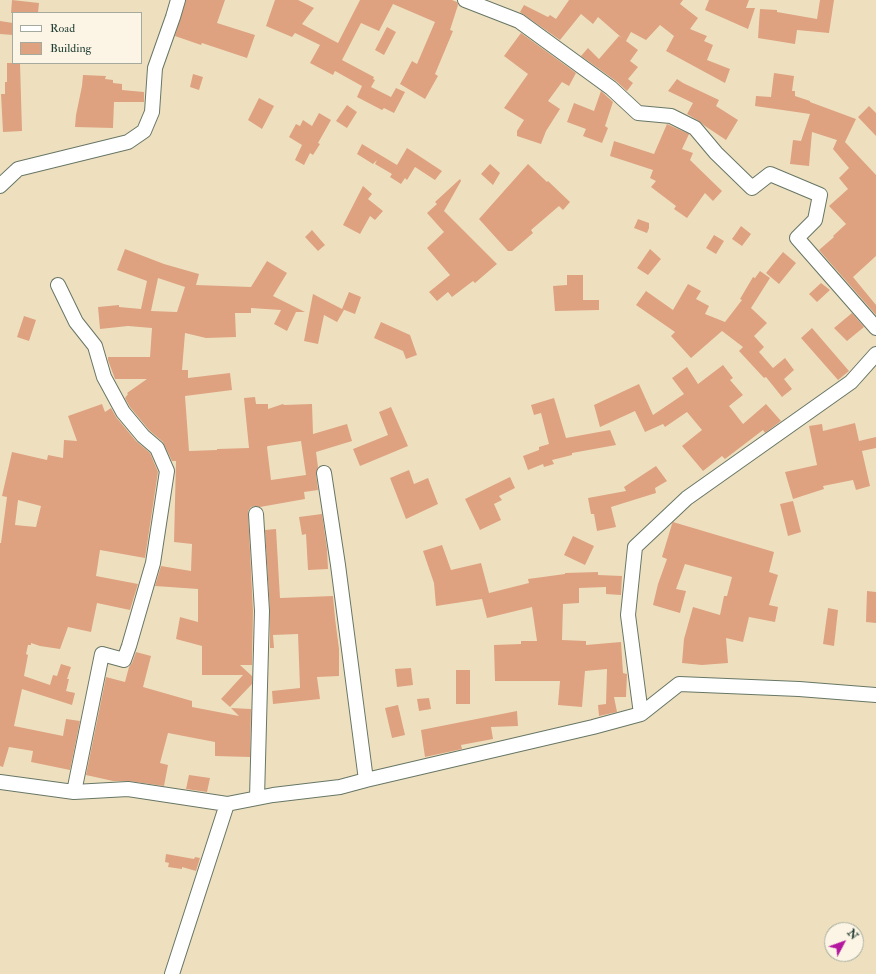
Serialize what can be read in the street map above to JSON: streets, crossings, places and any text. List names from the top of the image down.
{
  "legend": ["Road", "Building"],
  "north": "top right"
}
